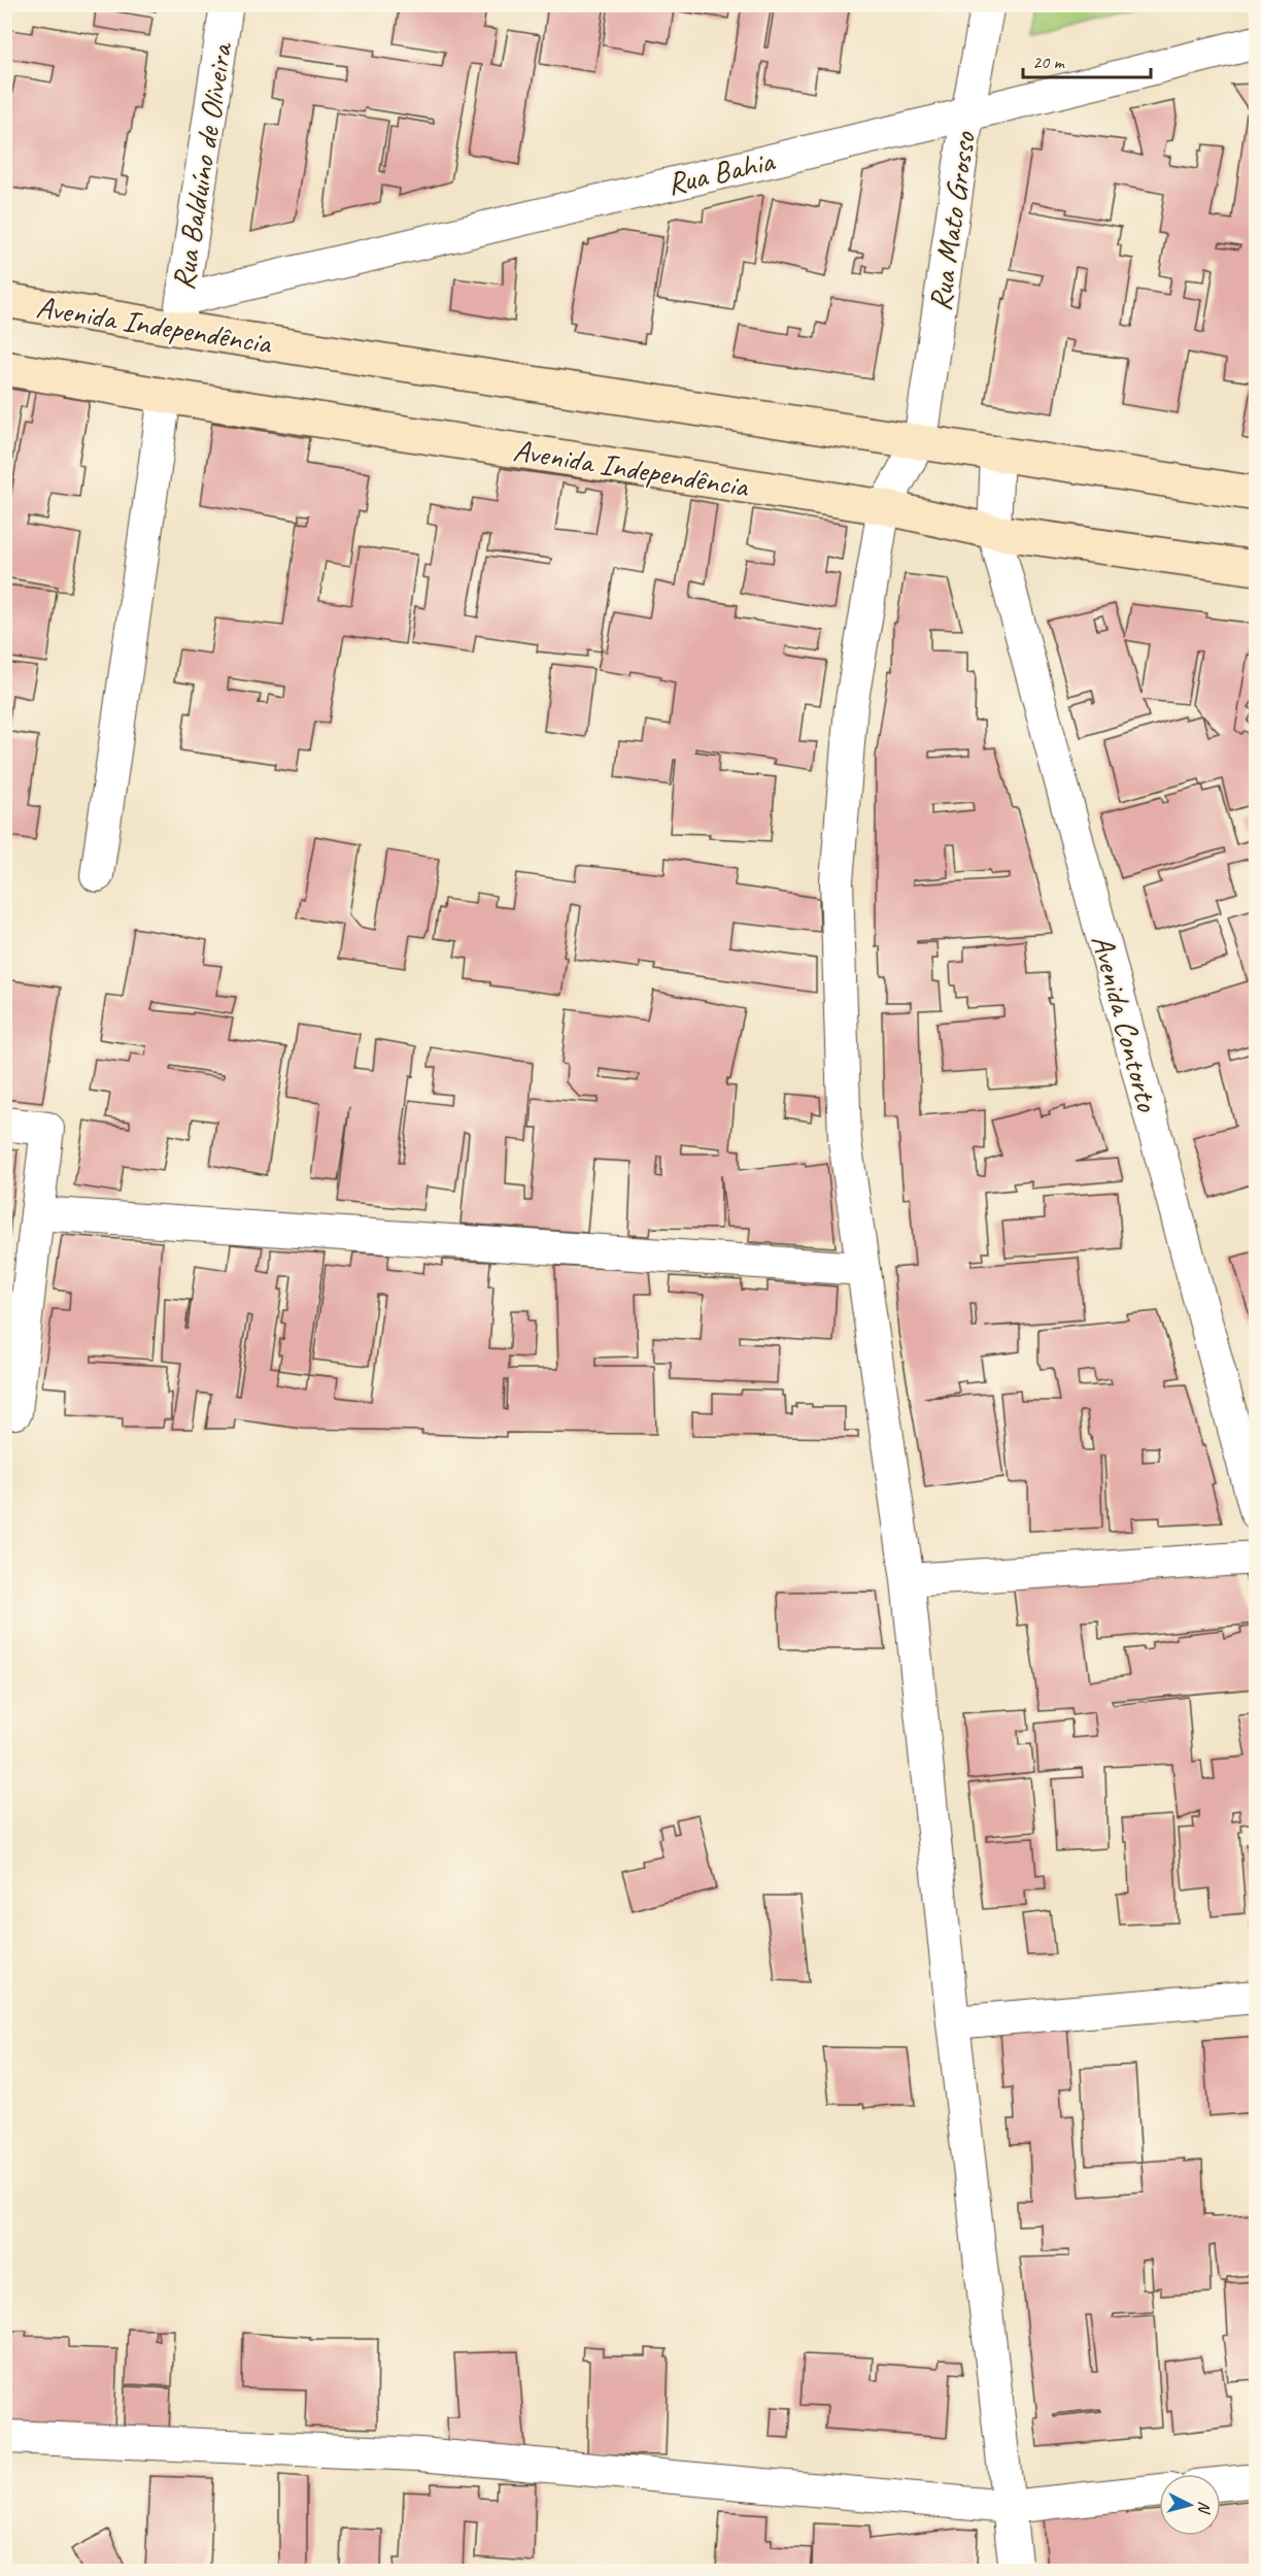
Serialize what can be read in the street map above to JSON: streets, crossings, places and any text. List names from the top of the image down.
{
  "streets": {
    "street": [
      "Rua Balduíno de Oliveira",
      "Rua Bahia",
      "Rua Mato Grosso",
      "Avenida Independência",
      "Avenida Contorto"
    ]
  },
  "crossings": [
    ["Rua Balduíno de Oliveira", "Rua Bahia"],
    ["Rua Balduíno de Oliveira", "Avenida Independência"],
    ["Rua Bahia", "Rua Mato Grosso"],
    ["Rua Bahia", "Avenida Independência"],
    ["Rua Mato Grosso", "Avenida Independência"],
    ["Avenida Independência", "Avenida Contorto"]
  ],
  "scale_bar": "20 m",
  "north": "right"
}
